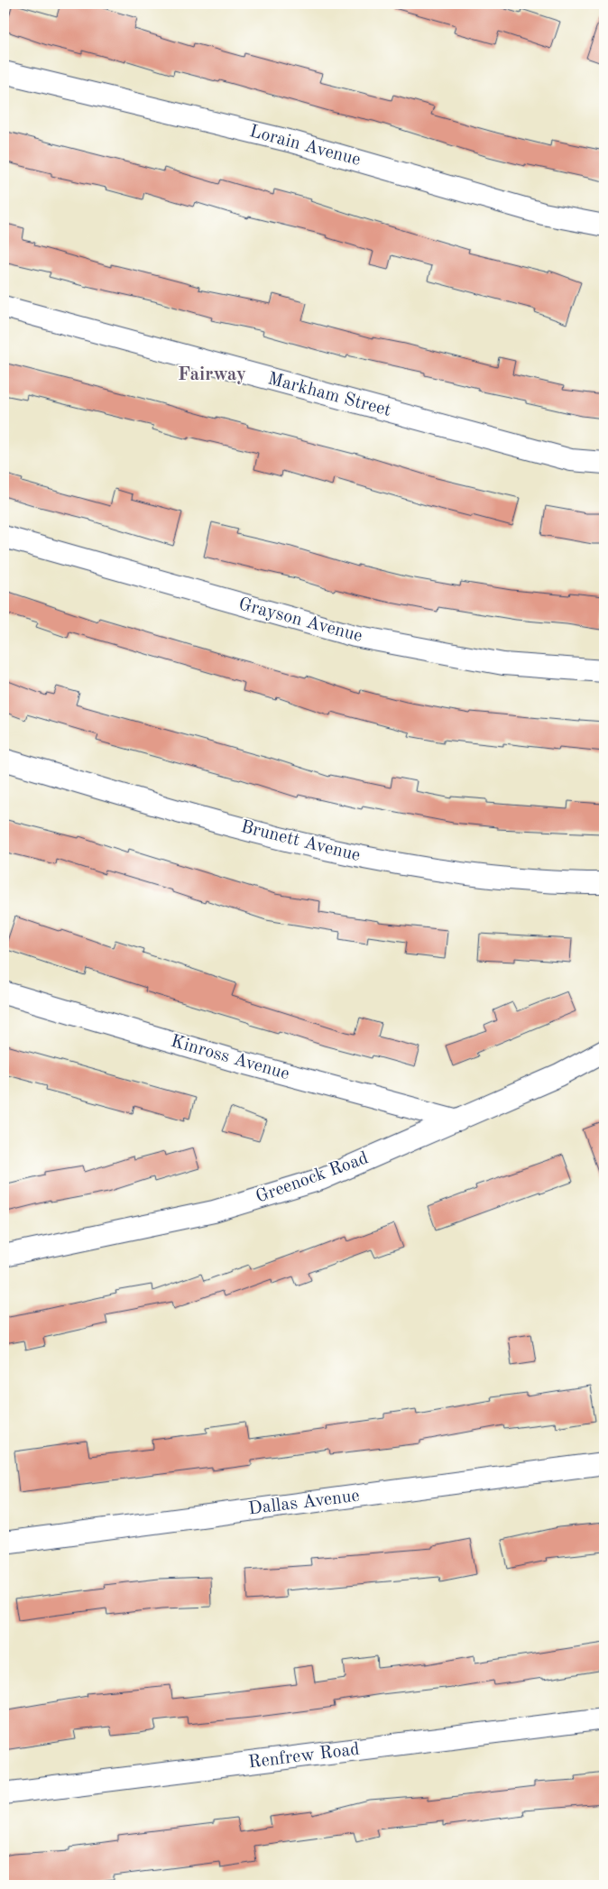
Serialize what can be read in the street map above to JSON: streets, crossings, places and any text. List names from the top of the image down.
{
  "streets": {
    "street": [
      "Lorain Avenue",
      "Markham Street",
      "Grayson Avenue",
      "Brunett Avenue",
      "Kinross Avenue",
      "Greenock Road",
      "Dallas Avenue",
      "Renfrew Road"
    ]
  },
  "crossings": [
    ["Kinross Avenue", "Greenock Road"]
  ],
  "districts": ["Fairway"]
}
